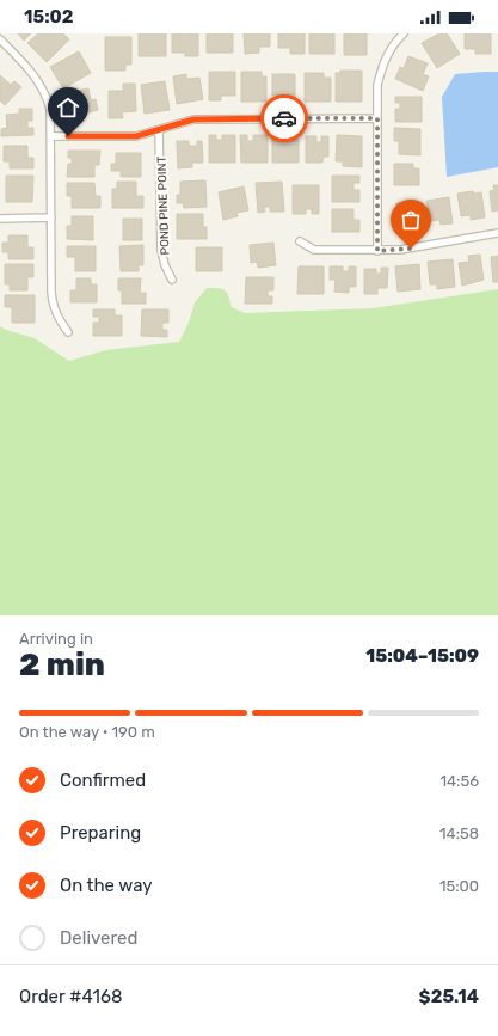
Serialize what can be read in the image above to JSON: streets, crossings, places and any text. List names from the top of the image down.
{
  "streets": {
    "street": ["POND PINE POINT"]
  },
  "page": {
    "status": "15:02",
    "heading": ["2 min", "Arriving in", "15:04–15:09"],
    "panel": ["Order #4168", "$25.14"],
    "bar": "On the way · 190 m",
    "list": [
      ["Confirmed", "14:56"],
      ["Preparing", "14:58"],
      ["On the way", "15:00"],
      "Delivered"
    ]
  }
}
